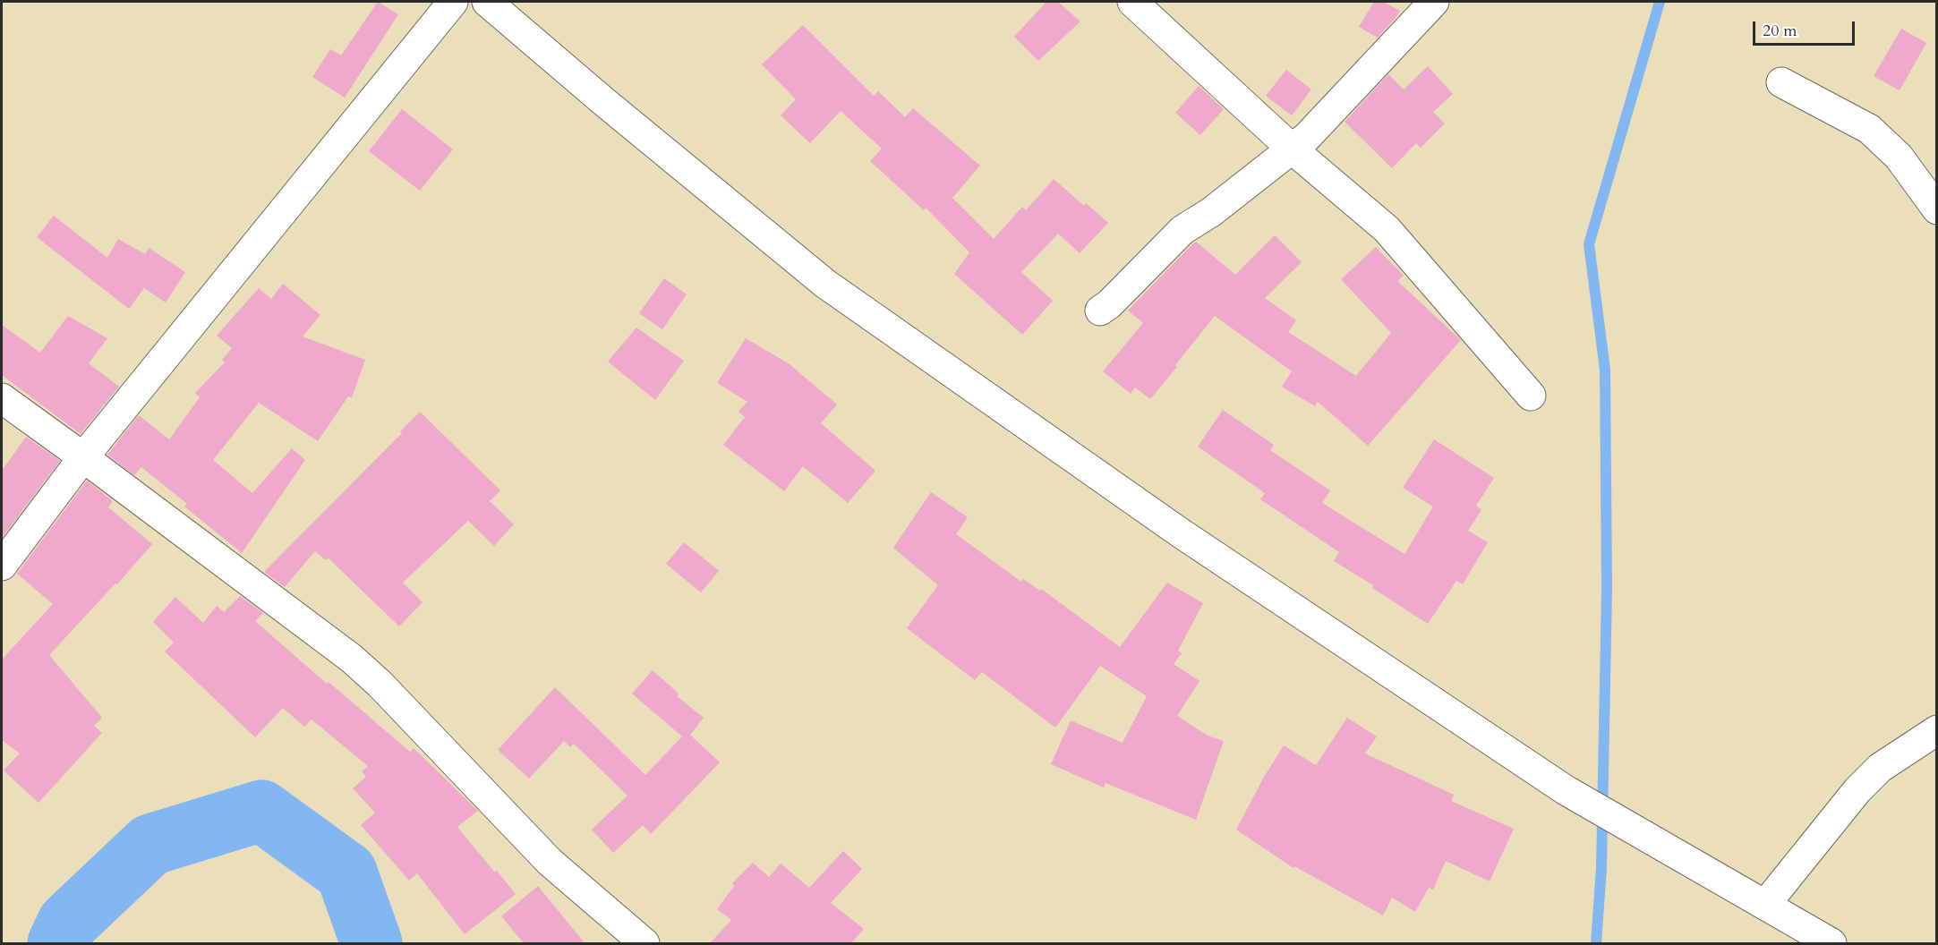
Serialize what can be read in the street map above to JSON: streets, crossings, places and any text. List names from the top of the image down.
{
  "scale_bar": "20 m"
}
